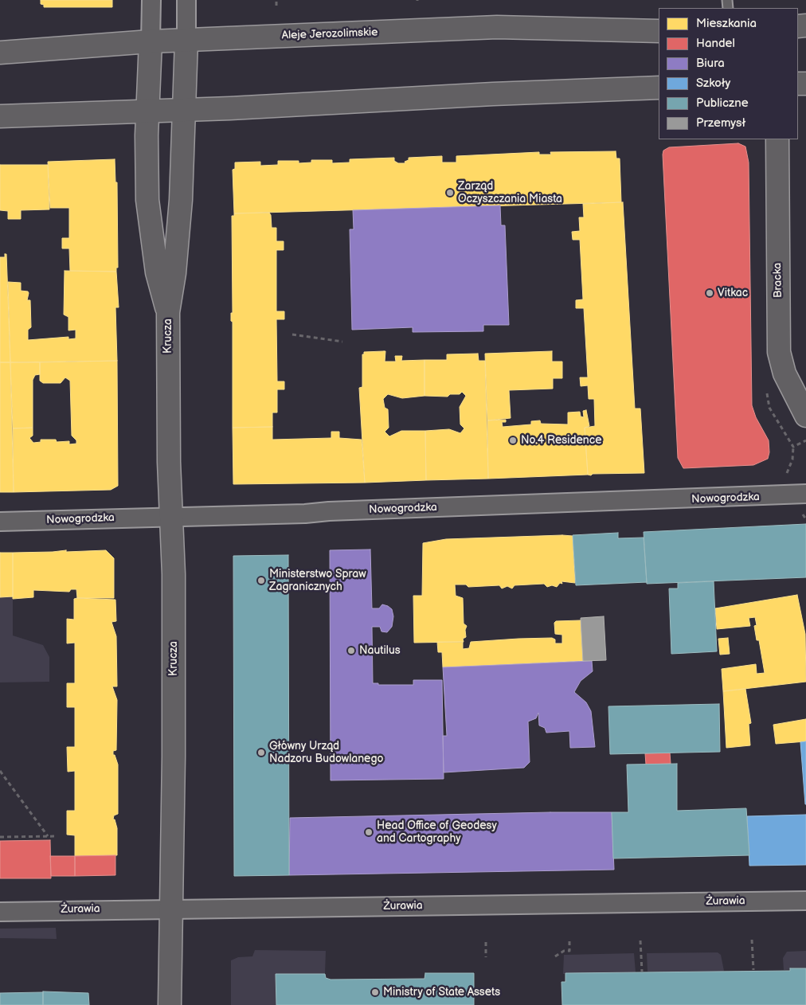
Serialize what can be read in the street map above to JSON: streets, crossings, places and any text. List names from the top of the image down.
{
  "streets": {
    "street": [
      "Aleje Jerozolimskie",
      "Bracka",
      "Krucza",
      "Nowogrodzka",
      "Żurawia"
    ]
  },
  "crossings": [
    ["Aleje Jerozolimskie", "Krucza"],
    ["Krucza", "Nowogrodzka"],
    ["Krucza", "Żurawia"]
  ],
  "places": [
    "Zarząd Oczyszczania Miasta",
    "Vitkac",
    "No.4 Residence",
    "Ministerstwo Spraw Zagranicznych",
    "Nautilus",
    "Główny Urząd Nadzoru Budowlanego",
    "Head Office of Geodesy and Cartography",
    "Ministry of State Assets"
  ],
  "legend": [
    "Mieszkania",
    "Handel",
    "Biura",
    "Szkoły",
    "Publiczne",
    "Przemysł"
  ]
}
